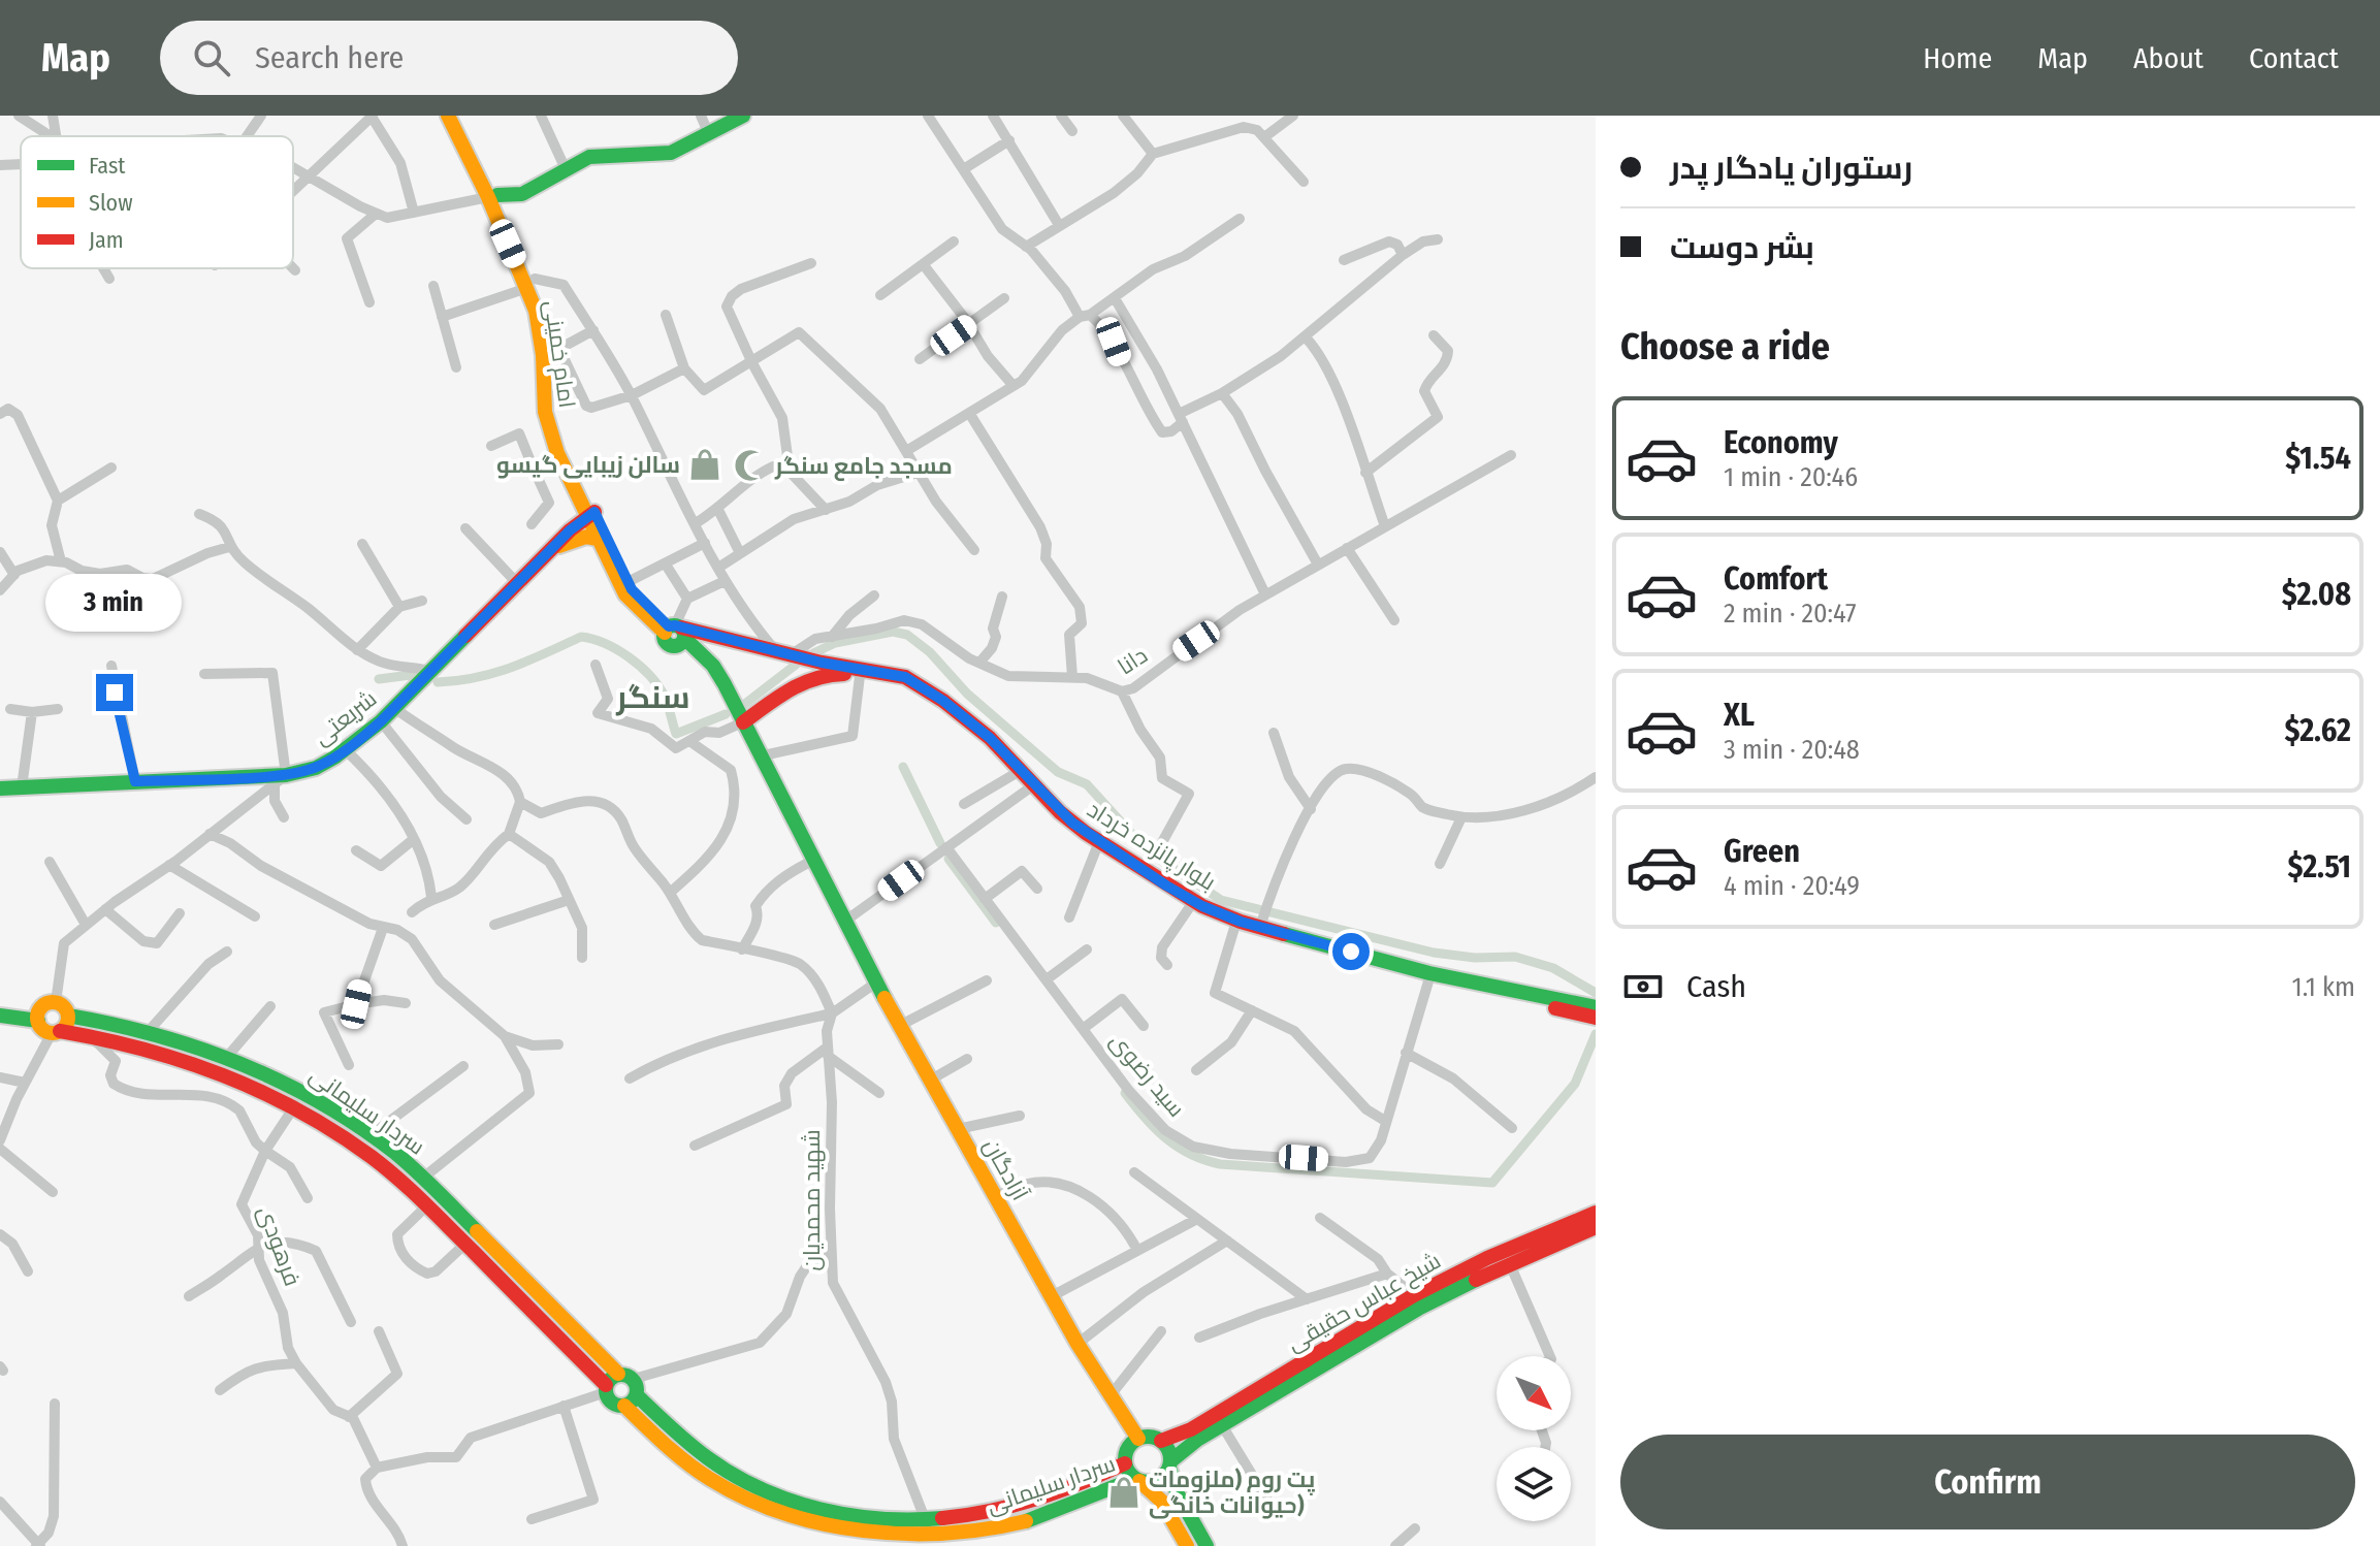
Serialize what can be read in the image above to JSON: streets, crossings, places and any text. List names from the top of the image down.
{
  "streets": {
    "street": [
      "امام خمینی",
      "دانا",
      "شریعتی",
      "بلوار پانزده خرداد",
      "سید رضوی",
      "سردار سلیمانی",
      "آزادگان",
      "شهید محمدیان",
      "فرهودی",
      "شیخ عباس حقیقی"
    ]
  },
  "crossings": [
    ["امام خمینی", "شریعتی"],
    ["امام خمینی", "بلوار پانزده خرداد"],
    ["امام خمینی", "آزادگان"],
    ["دانا", "بلوار پانزده خرداد"],
    ["بلوار پانزده خرداد", "سید رضوی"],
    ["بلوار پانزده خرداد", "آزادگان"],
    ["سردار سلیمانی", "آزادگان"],
    ["سردار سلیمانی", "شهید محمدیان"],
    ["سردار سلیمانی", "فرهودی"],
    ["سردار سلیمانی", "شیخ عباس حقیقی"],
    ["آزادگان", "شیخ عباس حقیقی"]
  ],
  "districts": ["سنگر"],
  "places": {
    "shop": ["سالن زیبایی گیسو", "پت روم (ملزومات حیوانات خانگی)"],
    "mosque": ["مسجد جامع سنگر"]
  },
  "legend": ["Fast", "Slow", "Jam"],
  "north": "bottom right",
  "page": {
    "header": "Map",
    "search": "Search here",
    "nav": [
      "Home",
      "Map",
      "About",
      "Contact"
    ],
    "banner": ["رستوران یادگار پدر", "بشر دوست"],
    "heading": "Choose a ride",
    "list": [
      {
        "name": "Economy",
        "note": "1 min · 20:46",
        "value": "$1.54"
      },
      {
        "name": "Comfort",
        "note": "2 min · 20:47",
        "value": "$2.08"
      },
      {
        "name": "XL",
        "note": "3 min · 20:48",
        "value": "$2.62"
      },
      {
        "name": "Green",
        "note": "4 min · 20:49",
        "value": "$2.51"
      }
    ],
    "bubble": "3 min",
    "pay": ["Cash", "1.1 km"],
    "buttons": "Confirm"
  }
}
